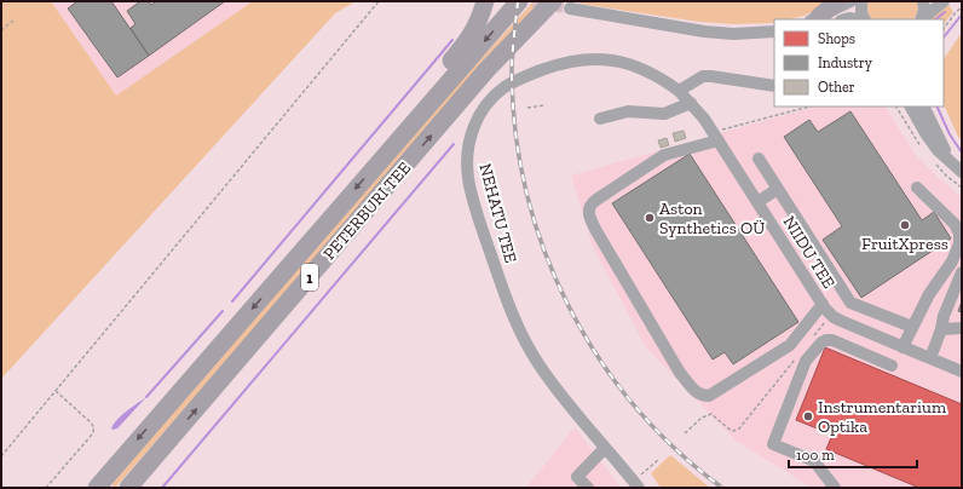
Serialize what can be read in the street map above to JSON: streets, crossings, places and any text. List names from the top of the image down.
{
  "streets": {
    "highway": ["PETERBURI TEE", "1"],
    "street": ["NEHATU TEE", "NIIDU TEE"]
  },
  "crossings": [
    ["NEHATU TEE", "NIIDU TEE"]
  ],
  "places": ["Aston Synthetics OÜ", "FruitXpress", "Instrumentarium Optika"],
  "legend": ["Shops", "Industry", "Other"],
  "scale_bar": "100 m"
}
